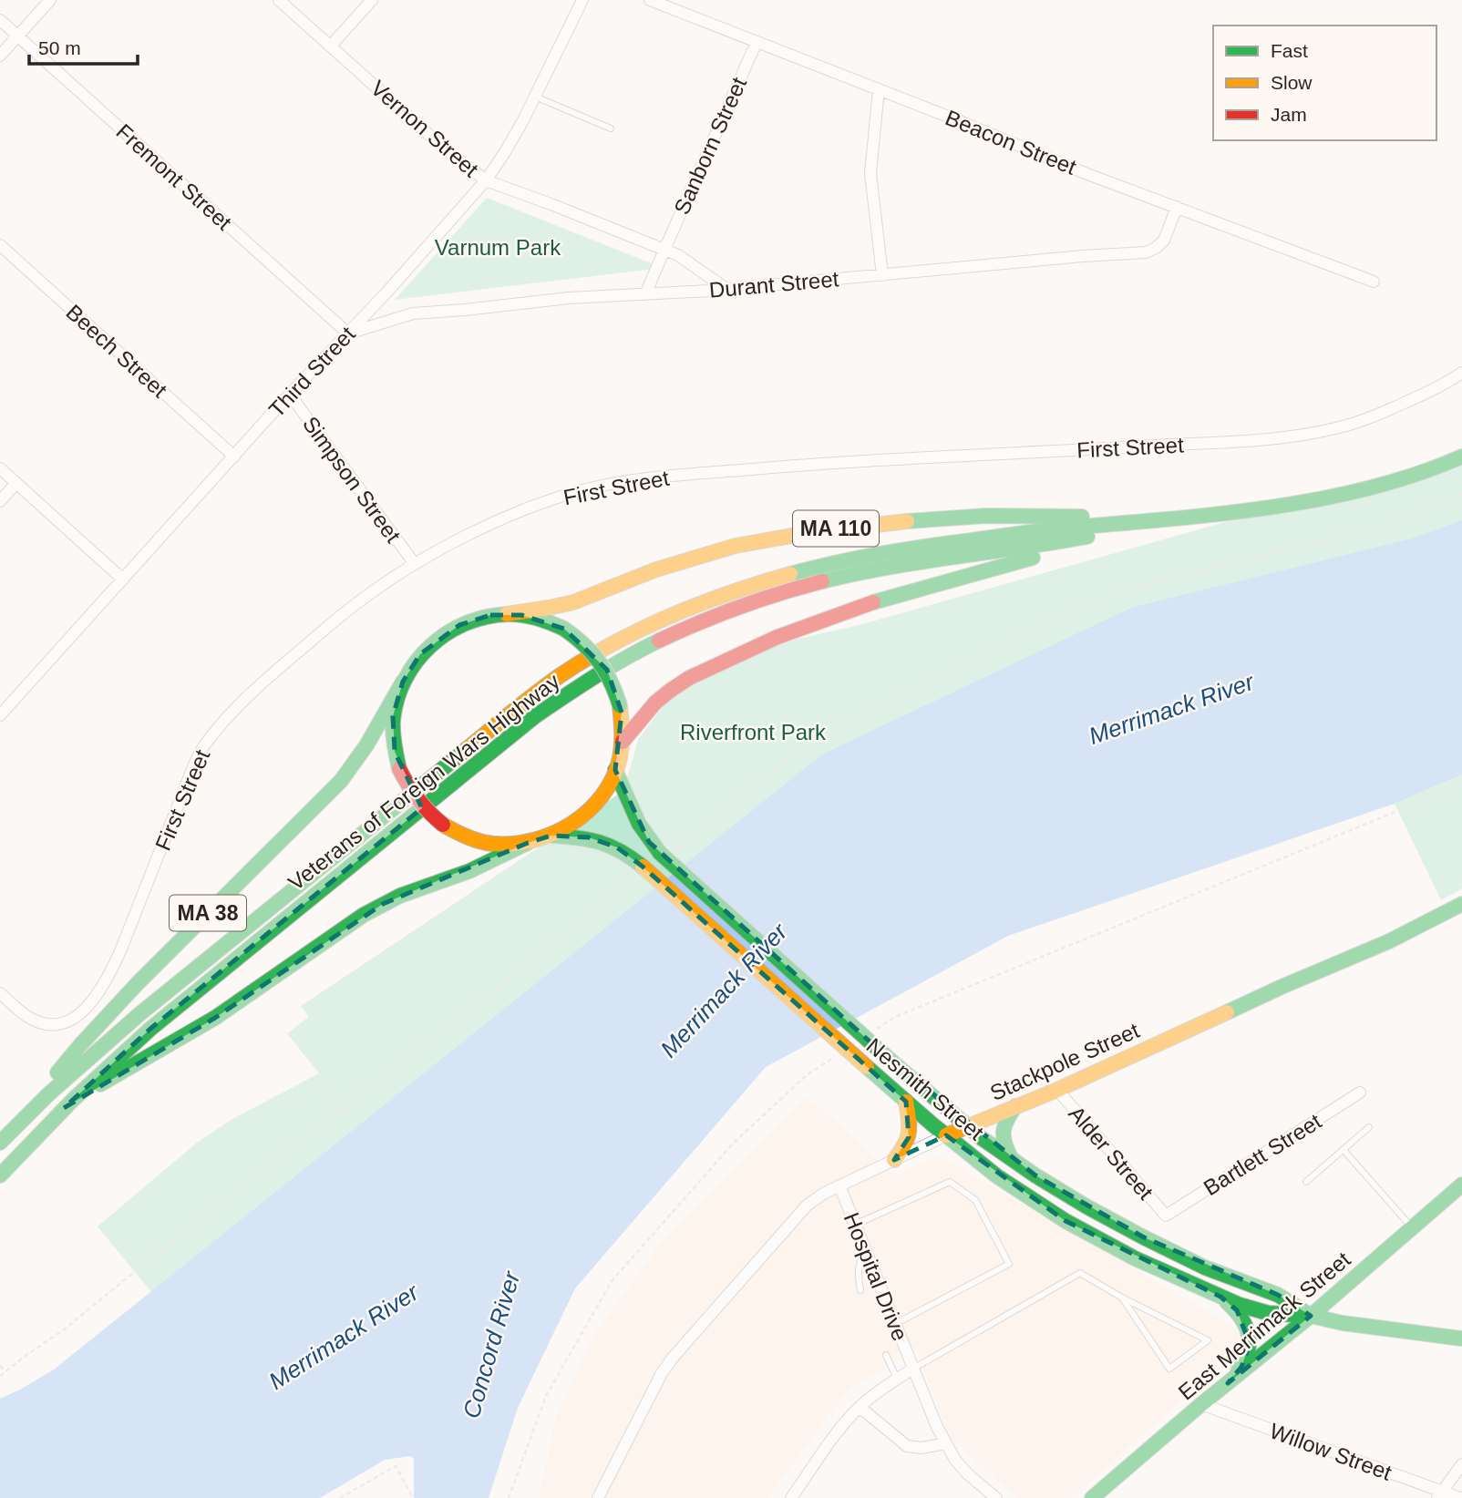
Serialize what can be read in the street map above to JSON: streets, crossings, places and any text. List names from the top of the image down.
{
  "streets": {
    "main road": [
      "MA 110",
      "Veterans of Foreign Wars Highway",
      "MA 38",
      "Stackpole Street",
      "Nesmith Street",
      "East Merrimack Street"
    ],
    "street": [
      "Vernon Street",
      "Beacon Street",
      "Sanborn Street",
      "Fremont Street",
      "Durant Street",
      "Beech Street",
      "Third Street",
      "First Street",
      "Simpson Street",
      "Alder Street",
      "Bartlett Street",
      "Hospital Drive",
      "Willow Street"
    ]
  },
  "crossings": [
    ["Vernon Street", "Sanborn Street"],
    ["Vernon Street", "Durant Street"],
    ["Vernon Street", "Third Street"],
    ["Beacon Street", "Sanborn Street"],
    ["Beacon Street", "Durant Street"],
    ["Fremont Street", "Durant Street"],
    ["Fremont Street", "Third Street"],
    ["Durant Street", "Third Street"],
    ["Beech Street", "Third Street"],
    ["Third Street", "Simpson Street"],
    ["First Street", "Simpson Street"],
    ["MA 110", "Veterans of Foreign Wars Highway"],
    ["MA 110", "MA 38"],
    ["MA 110", "Nesmith Street"],
    ["Veterans of Foreign Wars Highway", "MA 38"],
    ["Stackpole Street", "Nesmith Street"],
    ["Stackpole Street", "Alder Street"],
    ["Stackpole Street", "Hospital Drive"],
    ["Nesmith Street", "East Merrimack Street"],
    ["Alder Street", "Bartlett Street"],
    ["East Merrimack Street", "Willow Street"]
  ],
  "water": ["Merrimack River", "Concord River"],
  "parks": ["Varnum Park", "Riverfront Park"],
  "legend": ["Fast", "Slow", "Jam"],
  "scale_bar": "50 m"
}
